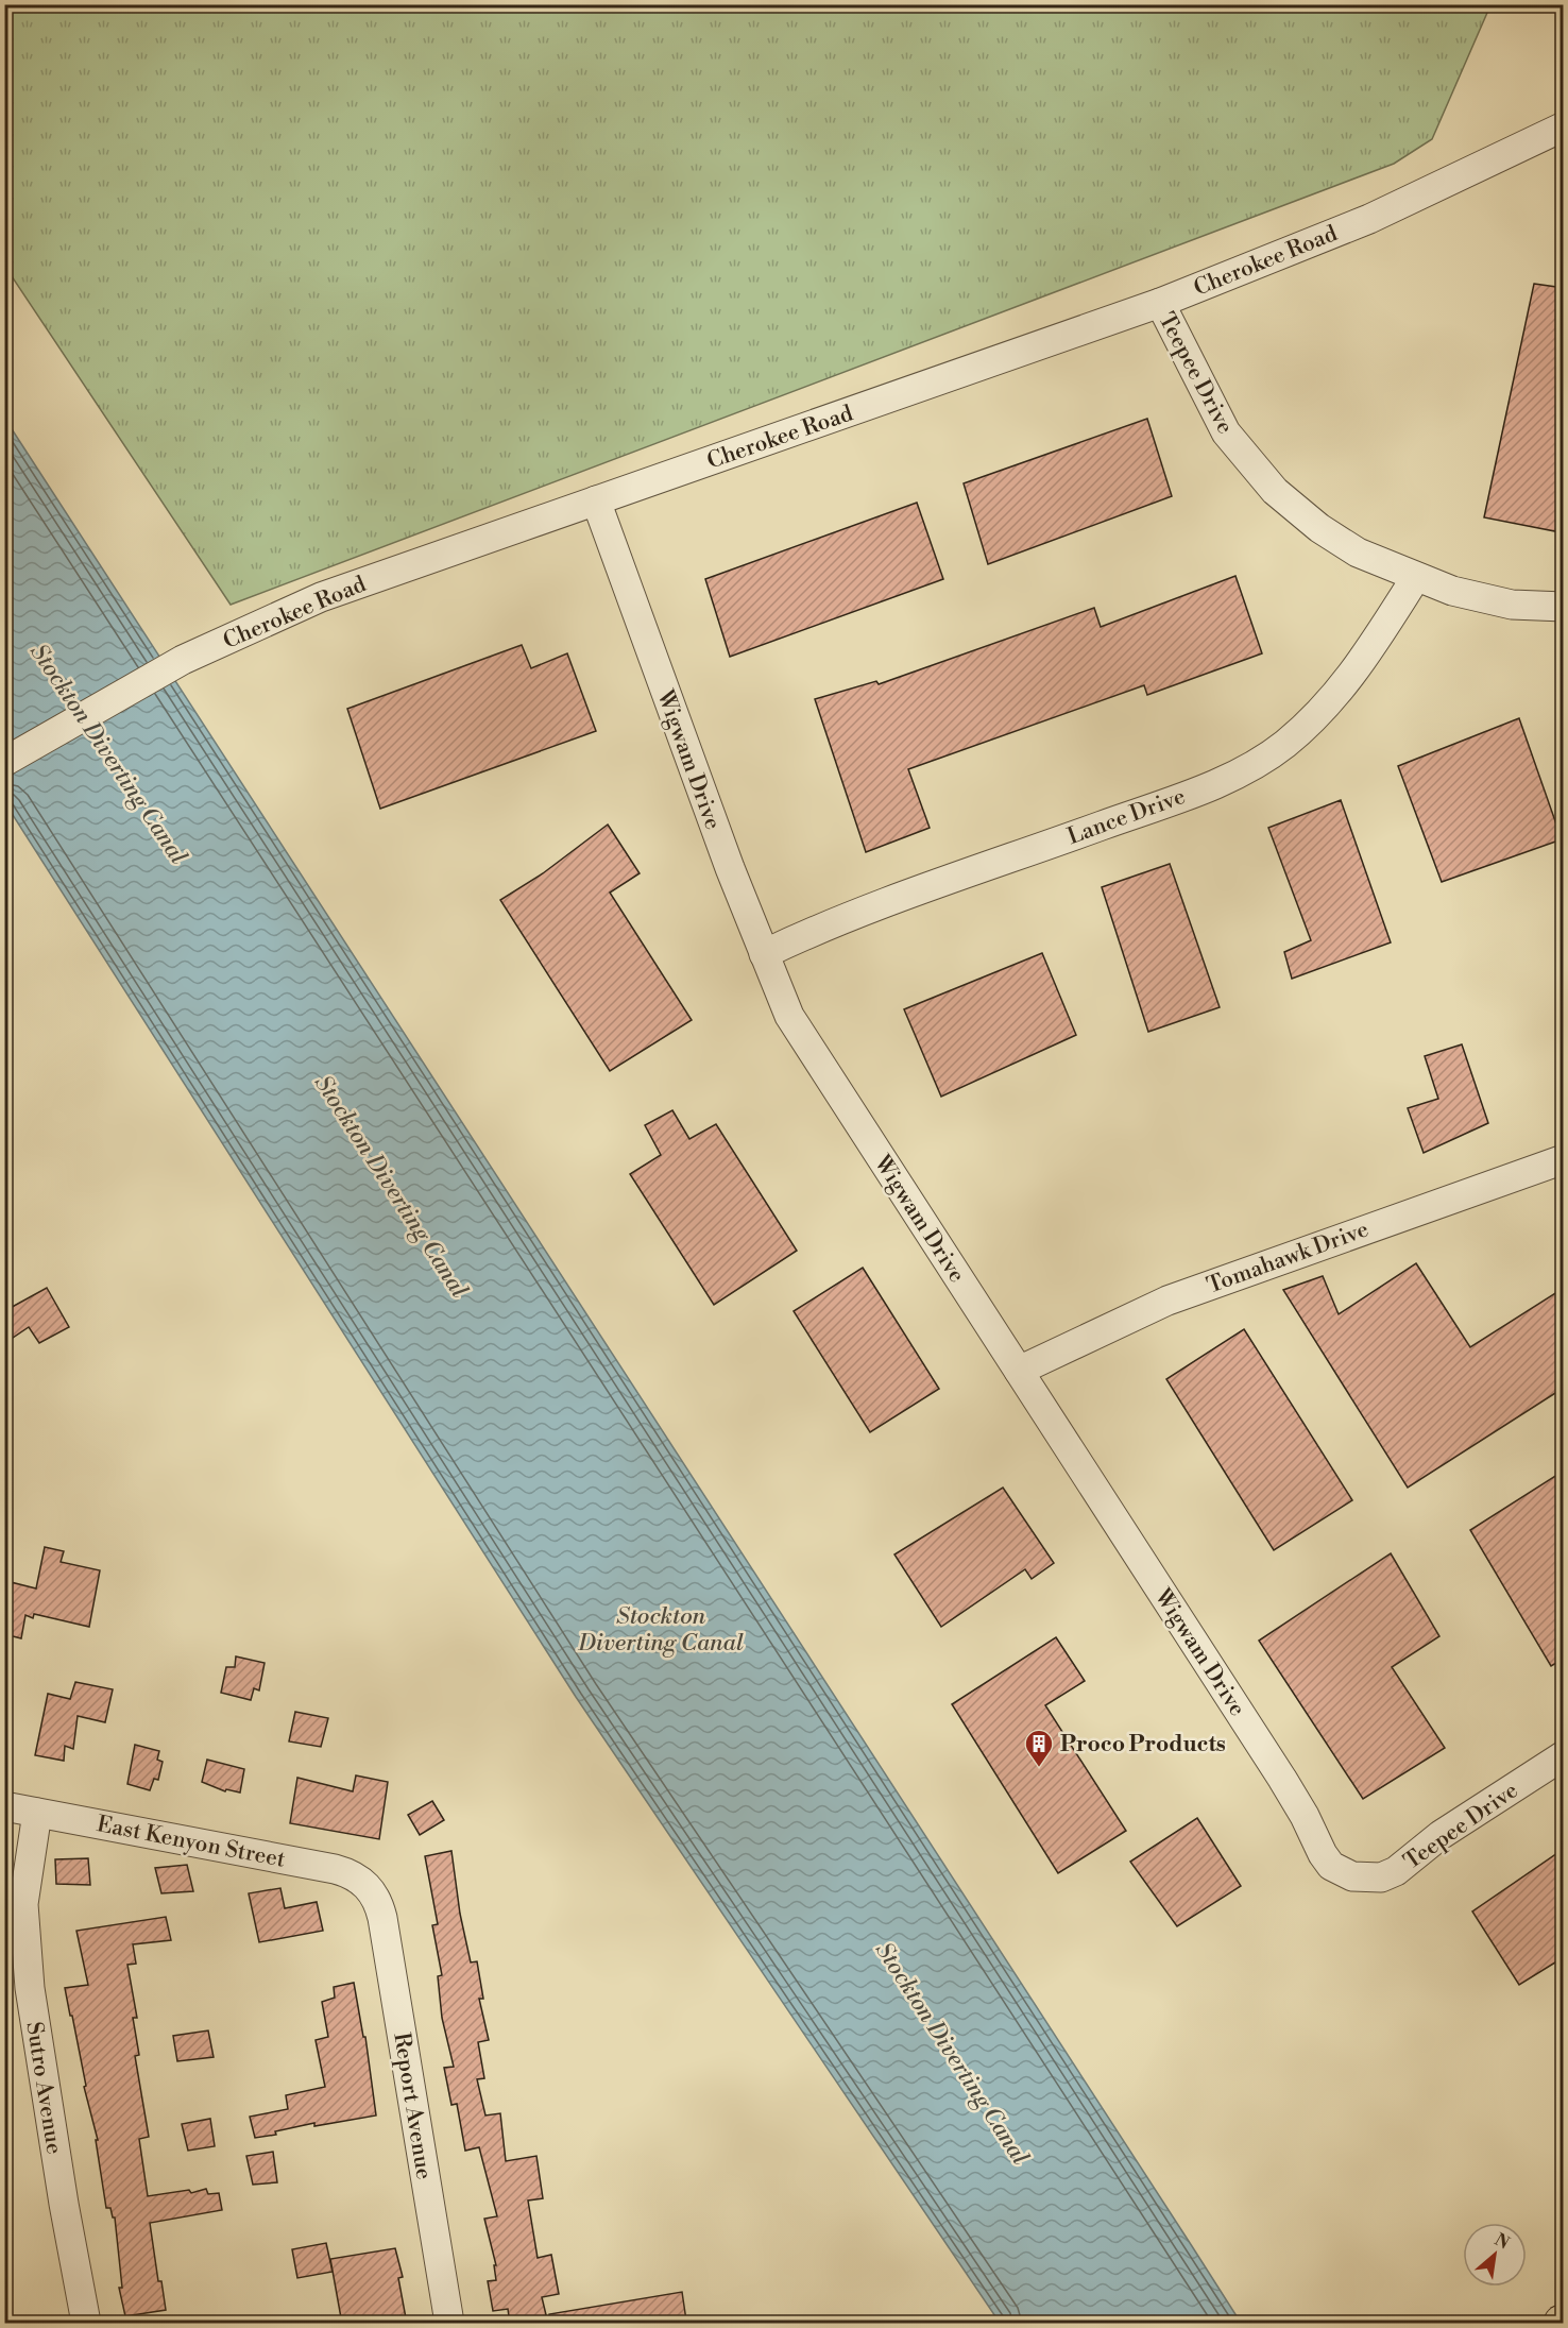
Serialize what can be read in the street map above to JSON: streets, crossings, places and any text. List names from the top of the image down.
{
  "streets": {
    "street": [
      "Cherokee Road",
      "Teepee Drive",
      "Wigwam Drive",
      "Lance Drive",
      "Tomahawk Drive",
      "East Kenyon Street",
      "Sutro Avenue",
      "Report Avenue"
    ]
  },
  "crossings": [
    ["Cherokee Road", "Teepee Drive"],
    ["Cherokee Road", "Wigwam Drive"],
    ["Teepee Drive", "Wigwam Drive"],
    ["Teepee Drive", "Lance Drive"],
    ["Wigwam Drive", "Lance Drive"],
    ["Wigwam Drive", "Tomahawk Drive"],
    ["East Kenyon Street", "Sutro Avenue"],
    ["East Kenyon Street", "Report Avenue"]
  ],
  "water": ["Stockton Diverting Canal"],
  "places": {
    "building": ["Proco Products"]
  },
  "north": "top right"
}
